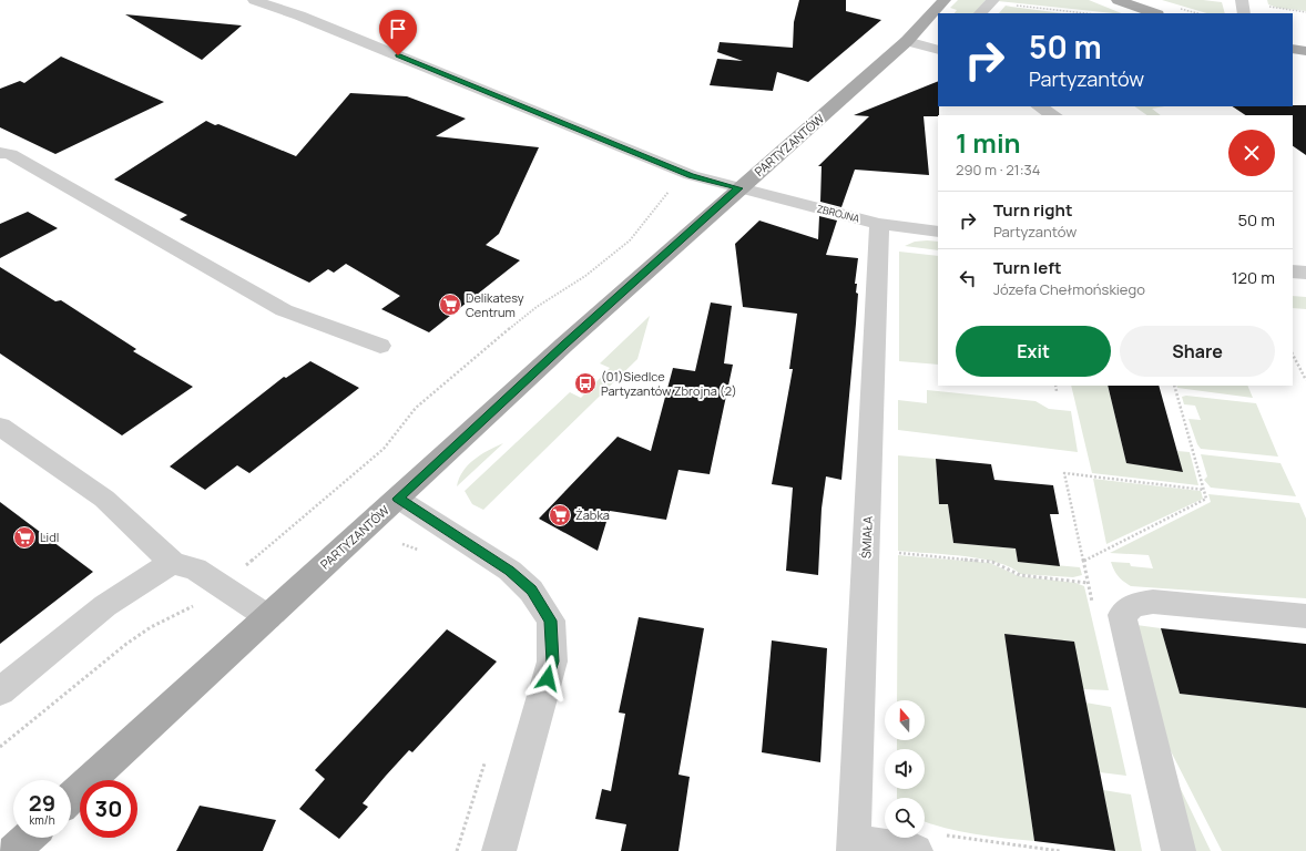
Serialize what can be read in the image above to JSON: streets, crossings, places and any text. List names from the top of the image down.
{
  "streets": {
    "main road": ["PARTYZANTÓW"],
    "street": ["ZBROJNA", "ŚMIAŁA"]
  },
  "crossings": [
    ["PARTYZANTÓW", "ZBROJNA"],
    ["ZBROJNA", "ŚMIAŁA"]
  ],
  "places": {
    "supermarket": ["Delikatesy Centrum", "Żabka", "Lidl"],
    "bus stop": ["(01)Siedlce Partyzantów Zbrojna (2)"]
  },
  "north": "top",
  "page": {
    "turn": ["50 m", "Partyzantów"],
    "heading": ["1 min", "290 m · 21:34"],
    "list": [
      {
        "name": "Turn right",
        "note": "Partyzantów",
        "value": "50 m"
      },
      {
        "name": "Turn left",
        "note": "Józefa Chełmońskiego",
        "value": "120 m"
      }
    ],
    "buttons": ["Exit", "Share"],
    "speed": "29 km/h",
    "limit": "30"
  }
}
